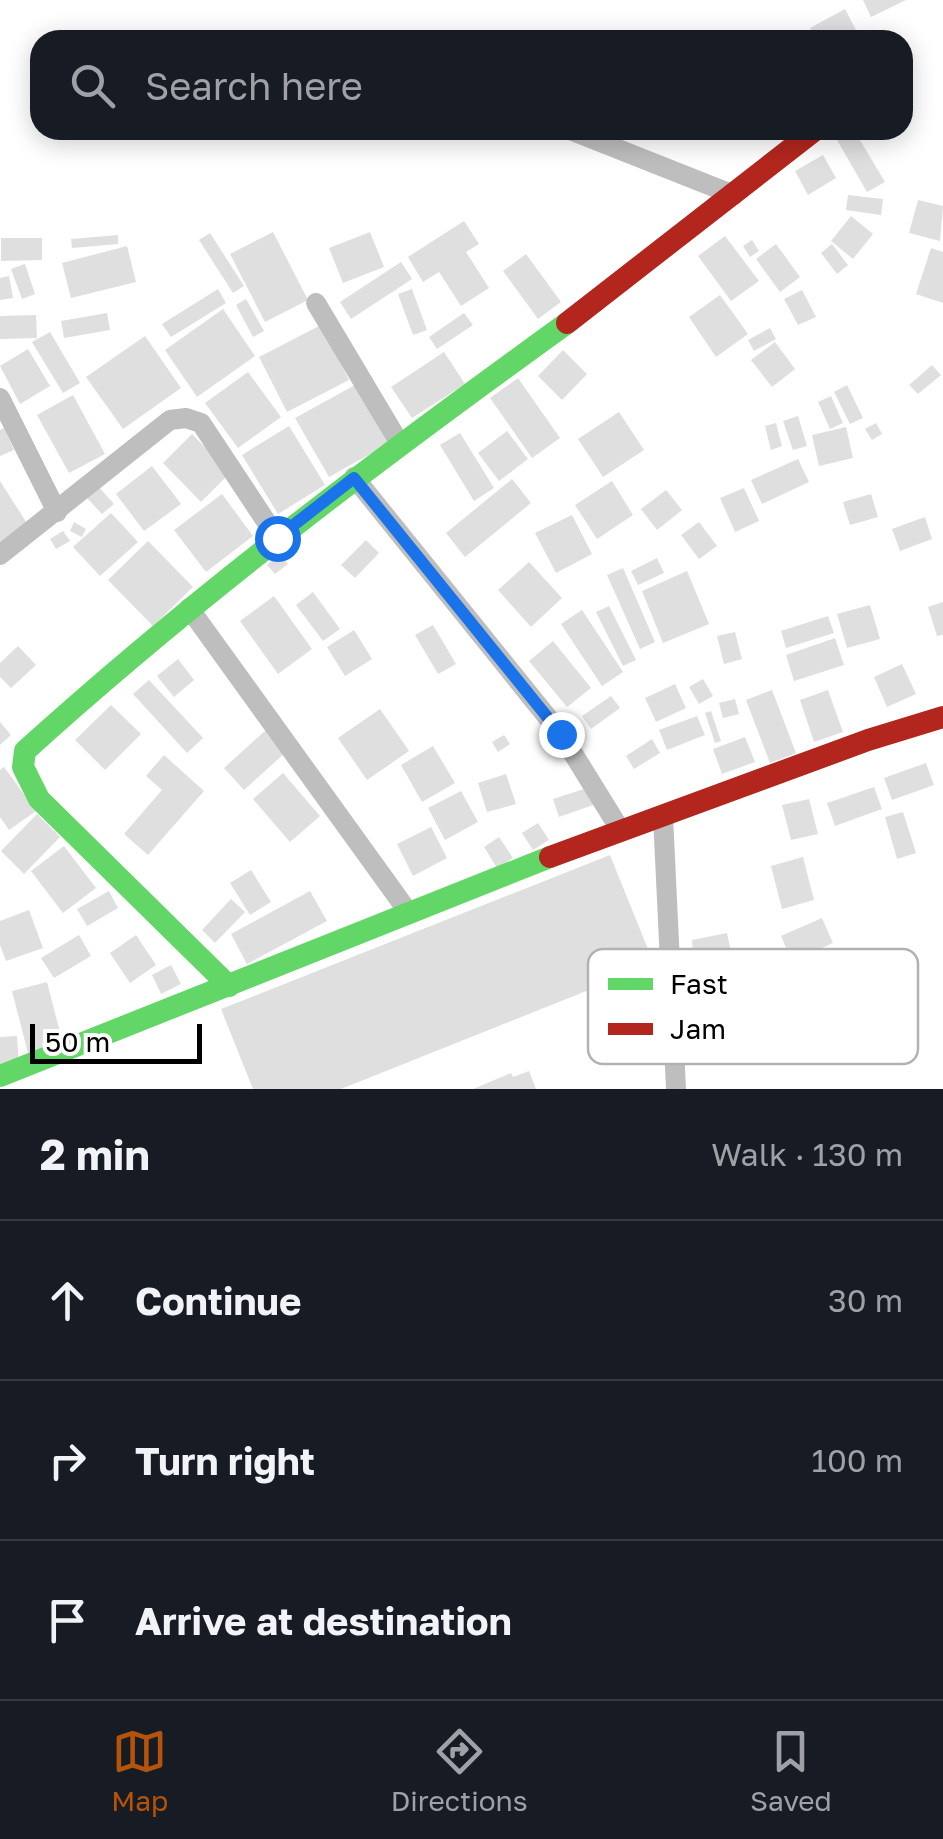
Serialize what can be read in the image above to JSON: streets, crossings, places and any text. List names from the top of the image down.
{
  "legend": ["Fast", "Jam"],
  "scale_bar": "50 m",
  "page": {
    "search": "Search here",
    "scale": "50 m",
    "heading": ["2 min", "Walk · 130 m"],
    "list": [
      ["Continue", "30 m"],
      ["Turn right", "100 m"],
      "Arrive at destination"
    ],
    "nav": ["Map", "Directions", "Saved"]
  }
}
